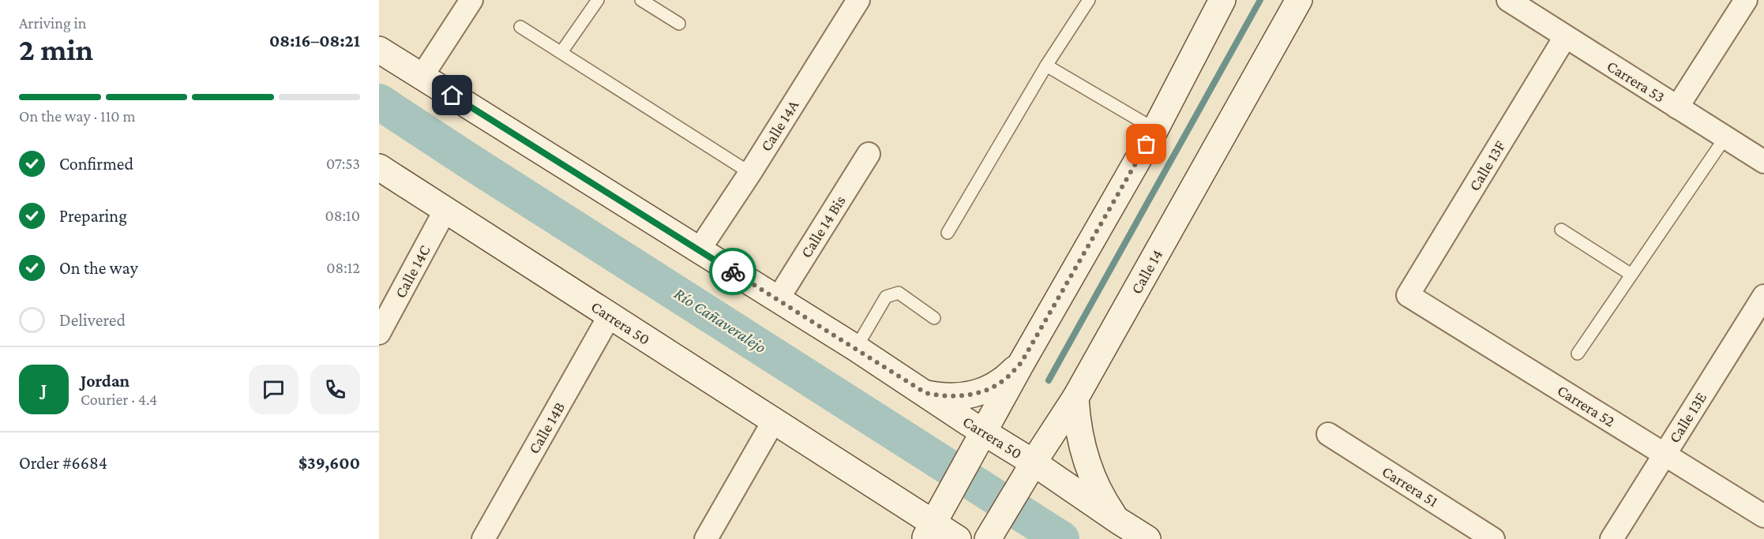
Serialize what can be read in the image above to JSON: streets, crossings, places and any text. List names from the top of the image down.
{
  "streets": {
    "main road": ["Calle 14", "Carrera 50"],
    "street": [
      "Carrera 53",
      "Calle 14A",
      "Calle 13F",
      "Calle 14 Bis",
      "Calle 14C",
      "Carrera 52",
      "Calle 13E",
      "Calle 14B",
      "Carrera 51"
    ]
  },
  "crossings": [
    ["Carrera 53", "Calle 13F"],
    ["Calle 14A", "Carrera 50"],
    ["Calle 13F", "Carrera 52"],
    ["Calle 14 Bis", "Carrera 50"],
    ["Calle 14C", "Carrera 50"],
    ["Calle 14", "Carrera 50"],
    ["Carrera 50", "Calle 14B"],
    ["Carrera 52", "Calle 13E"]
  ],
  "water": ["Río Cañaveralejo"],
  "page": {
    "heading": ["2 min", "Arriving in", "08:16–08:21"],
    "panel": [
      "Jordan",
      "Courier · 4.4",
      "Order #6684",
      "$39,600"
    ],
    "bar": "On the way · 110 m",
    "list": [
      ["Confirmed", "07:53"],
      ["Preparing", "08:10"],
      ["On the way", "08:12"],
      "Delivered"
    ],
    "round": "J"
  }
}
